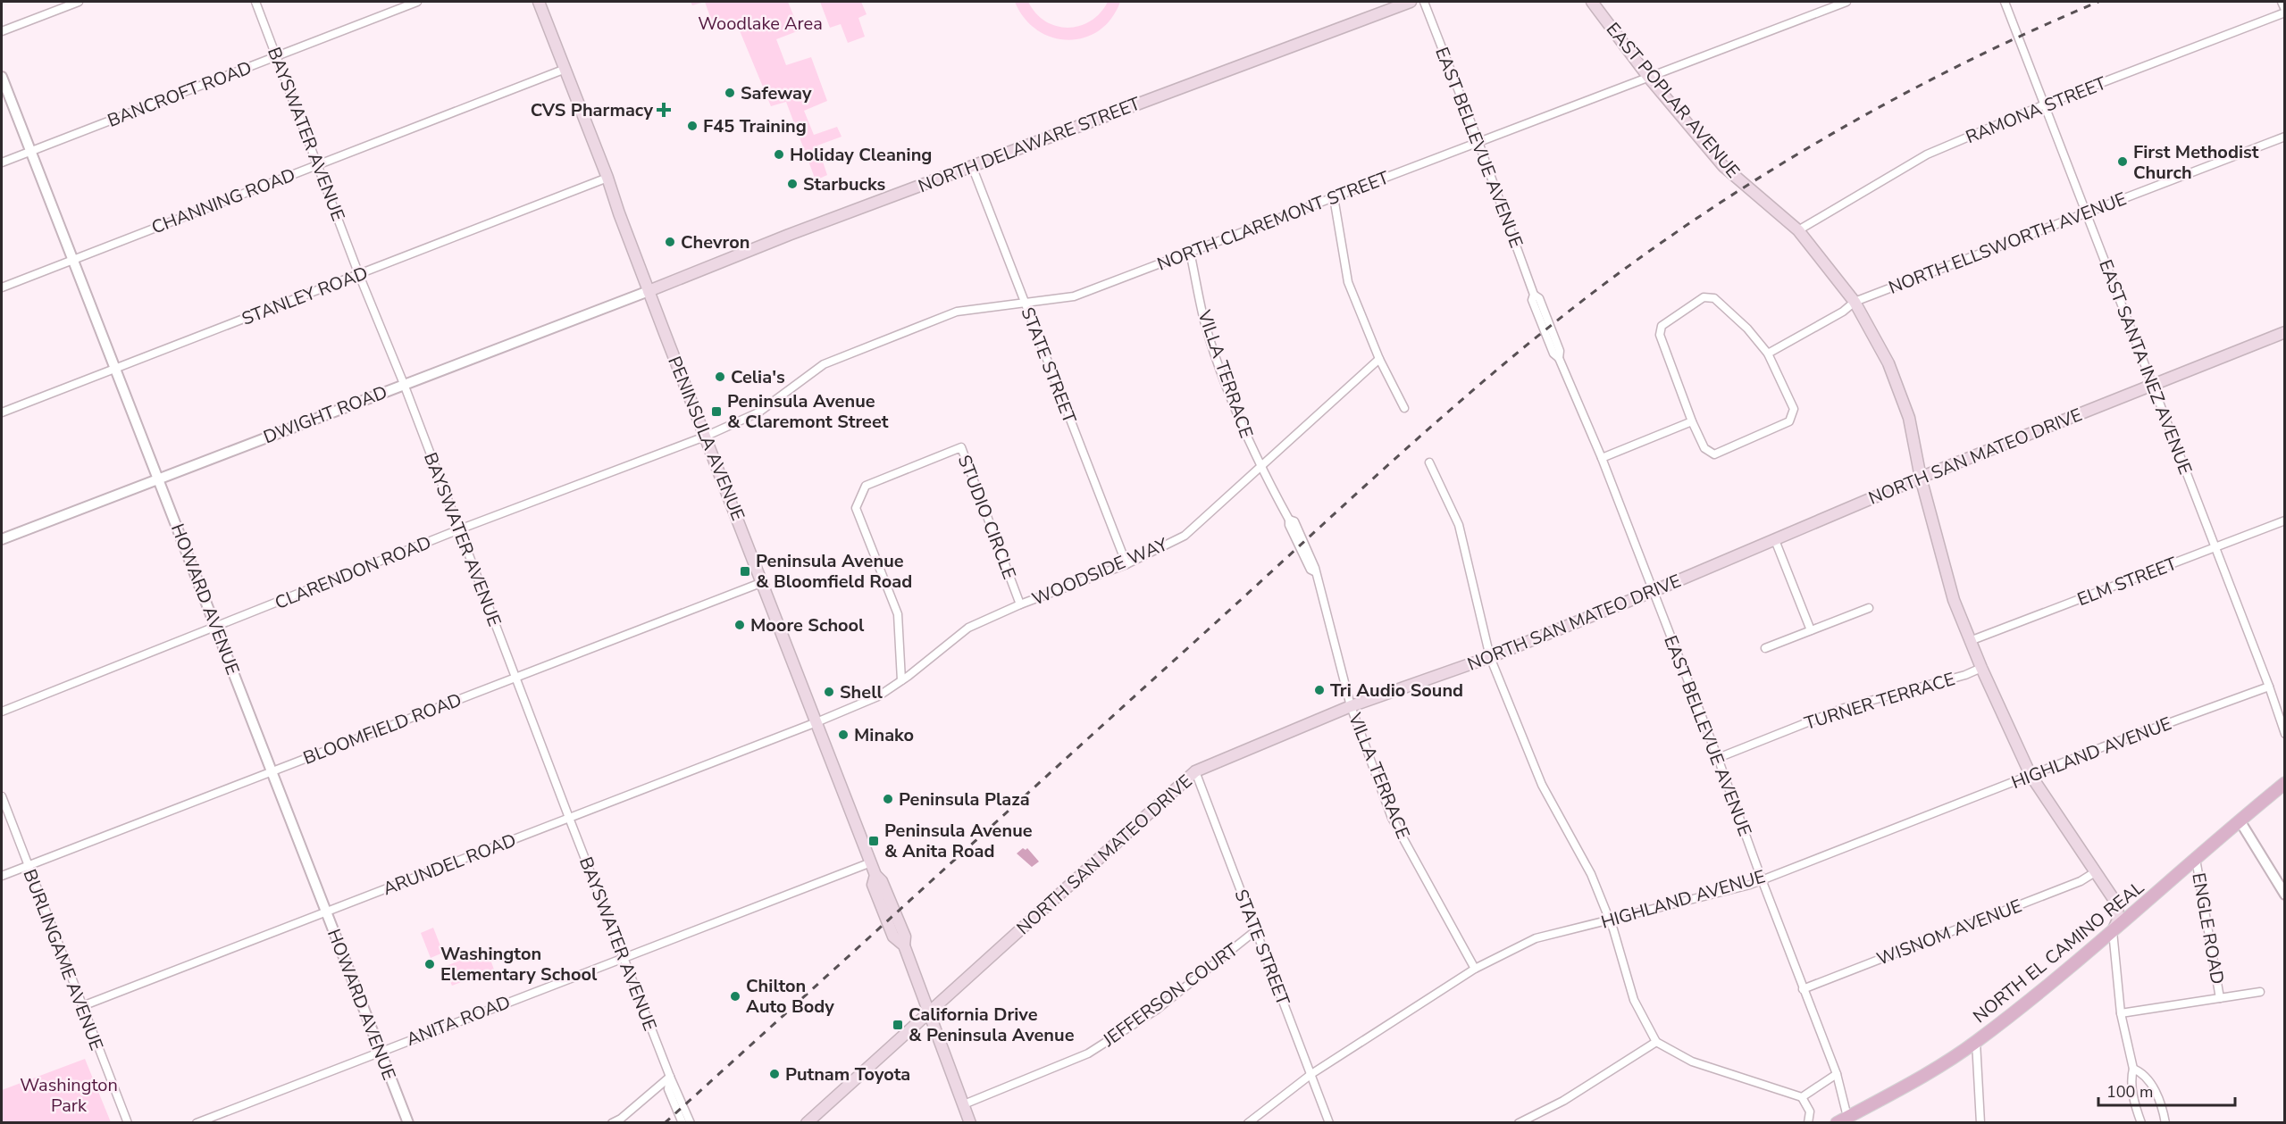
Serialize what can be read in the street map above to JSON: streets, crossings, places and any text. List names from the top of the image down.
{
  "streets": {
    "main road": [
      "EAST POPLAR AVENUE",
      "NORTH DELAWARE STREET",
      "PENINSULA AVENUE",
      "NORTH SAN MATEO DRIVE",
      "NORTH EL CAMINO REAL"
    ],
    "street": [
      "BANCROFT ROAD",
      "RAMONA STREET",
      "BAYSWATER AVENUE",
      "EAST BELLEVUE AVENUE",
      "CHANNING ROAD",
      "NORTH CLAREMONT STREET",
      "NORTH ELLSWORTH AVENUE",
      "STANLEY ROAD",
      "STATE STREET",
      "EAST SANTA INEZ AVENUE",
      "VILLA TERRACE",
      "DWIGHT ROAD",
      "STUDIO CIRCLE",
      "WOODSIDE WAY",
      "CLARENDON ROAD",
      "ELM STREET",
      "HOWARD AVENUE",
      "TURNER TERRACE",
      "BLOOMFIELD ROAD",
      "HIGHLAND AVENUE",
      "ARUNDEL ROAD",
      "ENGLE ROAD",
      "WISNOM AVENUE",
      "BURLINGAME AVENUE",
      "JEFFERSON COURT",
      "ANITA ROAD"
    ]
  },
  "crossings": [
    ["BANCROFT ROAD", "BAYSWATER AVENUE"],
    ["BANCROFT ROAD", "HOWARD AVENUE"],
    ["EAST POPLAR AVENUE", "RAMONA STREET"],
    ["EAST POPLAR AVENUE", "NORTH CLAREMONT STREET"],
    ["EAST POPLAR AVENUE", "NORTH ELLSWORTH AVENUE"],
    ["EAST POPLAR AVENUE", "NORTH SAN MATEO DRIVE"],
    ["EAST POPLAR AVENUE", "ELM STREET"],
    ["EAST POPLAR AVENUE", "TURNER TERRACE"],
    ["EAST POPLAR AVENUE", "HIGHLAND AVENUE"],
    ["EAST POPLAR AVENUE", "WISNOM AVENUE"],
    ["EAST POPLAR AVENUE", "NORTH EL CAMINO REAL"],
    ["RAMONA STREET", "EAST SANTA INEZ AVENUE"],
    ["BAYSWATER AVENUE", "CHANNING ROAD"],
    ["BAYSWATER AVENUE", "STANLEY ROAD"],
    ["BAYSWATER AVENUE", "DWIGHT ROAD"],
    ["BAYSWATER AVENUE", "CLARENDON ROAD"],
    ["BAYSWATER AVENUE", "BLOOMFIELD ROAD"],
    ["BAYSWATER AVENUE", "ARUNDEL ROAD"],
    ["BAYSWATER AVENUE", "ANITA ROAD"],
    ["NORTH DELAWARE STREET", "STATE STREET"],
    ["NORTH DELAWARE STREET", "DWIGHT ROAD"],
    ["NORTH DELAWARE STREET", "PENINSULA AVENUE"],
    ["EAST BELLEVUE AVENUE", "NORTH CLAREMONT STREET"],
    ["EAST BELLEVUE AVENUE", "NORTH SAN MATEO DRIVE"],
    ["EAST BELLEVUE AVENUE", "TURNER TERRACE"],
    ["EAST BELLEVUE AVENUE", "HIGHLAND AVENUE"],
    ["EAST BELLEVUE AVENUE", "WISNOM AVENUE"],
    ["EAST BELLEVUE AVENUE", "NORTH EL CAMINO REAL"],
    ["CHANNING ROAD", "PENINSULA AVENUE"],
    ["CHANNING ROAD", "HOWARD AVENUE"],
    ["NORTH CLAREMONT STREET", "STATE STREET"],
    ["NORTH CLAREMONT STREET", "VILLA TERRACE"],
    ["NORTH CLAREMONT STREET", "PENINSULA AVENUE"],
    ["NORTH CLAREMONT STREET", "CLARENDON ROAD"],
    ["NORTH ELLSWORTH AVENUE", "EAST SANTA INEZ AVENUE"],
    ["STANLEY ROAD", "PENINSULA AVENUE"],
    ["STANLEY ROAD", "HOWARD AVENUE"],
    ["STATE STREET", "NORTH SAN MATEO DRIVE"],
    ["STATE STREET", "WOODSIDE WAY"],
    ["STATE STREET", "HIGHLAND AVENUE"],
    ["STATE STREET", "JEFFERSON COURT"],
    ["EAST SANTA INEZ AVENUE", "NORTH SAN MATEO DRIVE"],
    ["EAST SANTA INEZ AVENUE", "ELM STREET"],
    ["EAST SANTA INEZ AVENUE", "HIGHLAND AVENUE"],
    ["VILLA TERRACE", "NORTH SAN MATEO DRIVE"],
    ["VILLA TERRACE", "WOODSIDE WAY"],
    ["VILLA TERRACE", "HIGHLAND AVENUE"],
    ["DWIGHT ROAD", "PENINSULA AVENUE"],
    ["DWIGHT ROAD", "HOWARD AVENUE"],
    ["PENINSULA AVENUE", "NORTH SAN MATEO DRIVE"],
    ["PENINSULA AVENUE", "WOODSIDE WAY"],
    ["PENINSULA AVENUE", "CLARENDON ROAD"],
    ["PENINSULA AVENUE", "BLOOMFIELD ROAD"],
    ["PENINSULA AVENUE", "ARUNDEL ROAD"],
    ["PENINSULA AVENUE", "JEFFERSON COURT"],
    ["PENINSULA AVENUE", "ANITA ROAD"],
    ["STUDIO CIRCLE", "WOODSIDE WAY"],
    ["WOODSIDE WAY", "ARUNDEL ROAD"],
    ["CLARENDON ROAD", "HOWARD AVENUE"],
    ["HOWARD AVENUE", "BLOOMFIELD ROAD"],
    ["HOWARD AVENUE", "ARUNDEL ROAD"],
    ["HOWARD AVENUE", "ANITA ROAD"],
    ["BLOOMFIELD ROAD", "BURLINGAME AVENUE"],
    ["ARUNDEL ROAD", "BURLINGAME AVENUE"],
    ["ENGLE ROAD", "NORTH EL CAMINO REAL"]
  ],
  "parks": ["Woodlake Area", "Washington Park"],
  "places": {
    "other": [
      "Safeway",
      "F45 Training",
      "Holiday Cleaning",
      "First Methodist Church",
      "Starbucks",
      "Chevron",
      "Celia's",
      "Moore School",
      "Tri Audio Sound",
      "Shell",
      "Minako",
      "Peninsula Plaza",
      "Washington Elementary School",
      "Chilton Auto Body",
      "Putnam Toyota"
    ],
    "health": ["CVS Pharmacy"],
    "transit": [
      "Peninsula Avenue & Claremont Street",
      "Peninsula Avenue & Bloomfield Road",
      "Peninsula Avenue & Anita Road",
      "California Drive & Peninsula Avenue"
    ]
  },
  "scale_bar": "100 m"
}
